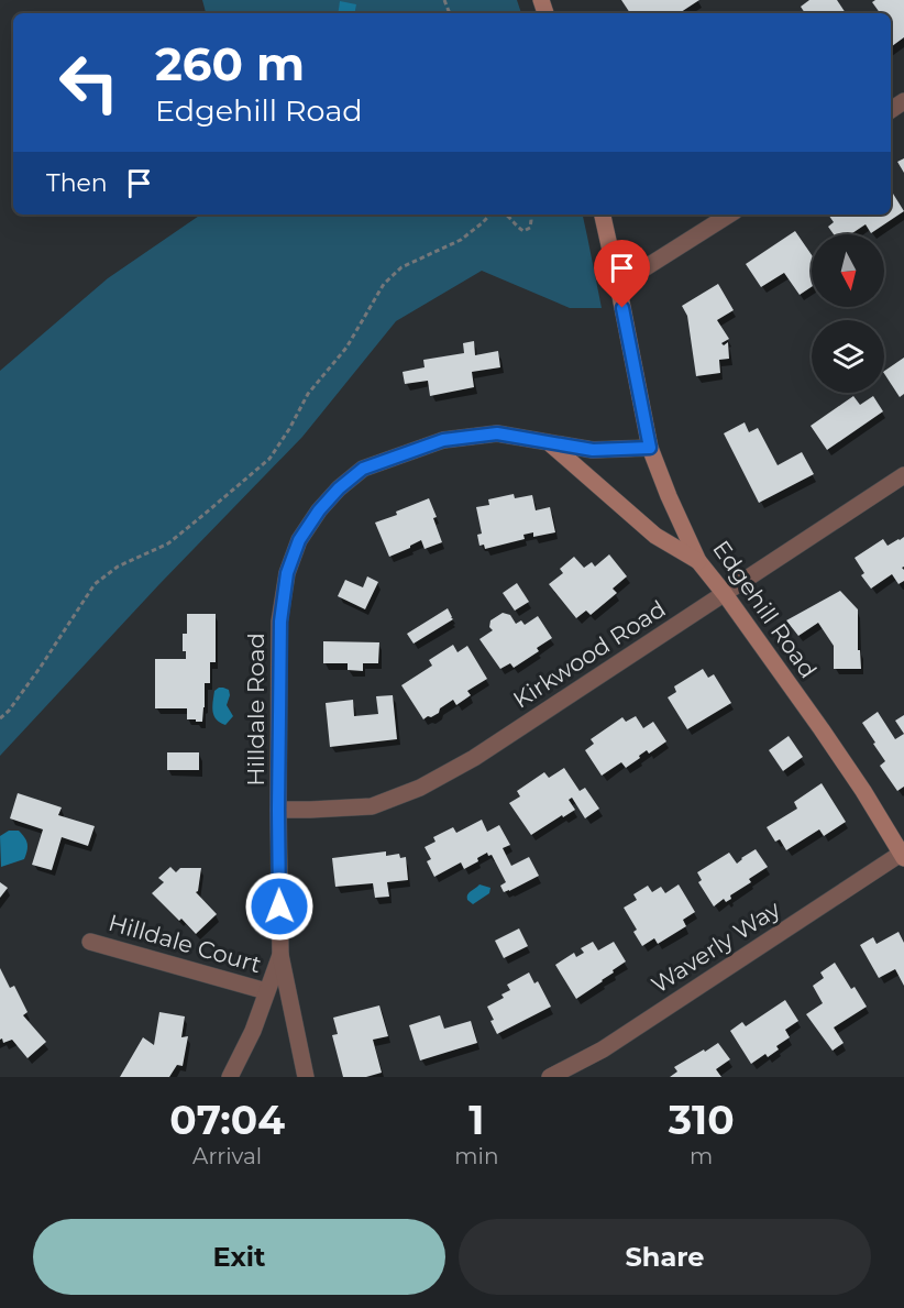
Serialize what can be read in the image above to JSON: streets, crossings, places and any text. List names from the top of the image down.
{
  "streets": {
    "street": [
      "Edgehill Road",
      "Kirkwood Road",
      "Hilldale Road",
      "Hilldale Court",
      "Waverly Way"
    ]
  },
  "crossings": [
    ["Edgehill Road", "Kirkwood Road"],
    ["Edgehill Road", "Hilldale Road"],
    ["Edgehill Road", "Waverly Way"],
    ["Kirkwood Road", "Hilldale Road"],
    ["Hilldale Road", "Hilldale Court"]
  ],
  "north": "bottom",
  "page": {
    "turn": ["260 m", "Edgehill Road"],
    "then": "Then",
    "eta": [
      "07:04",
      "Arrival",
      "1",
      "min",
      "310",
      "m"
    ],
    "buttons": ["Exit", "Share"]
  }
}
